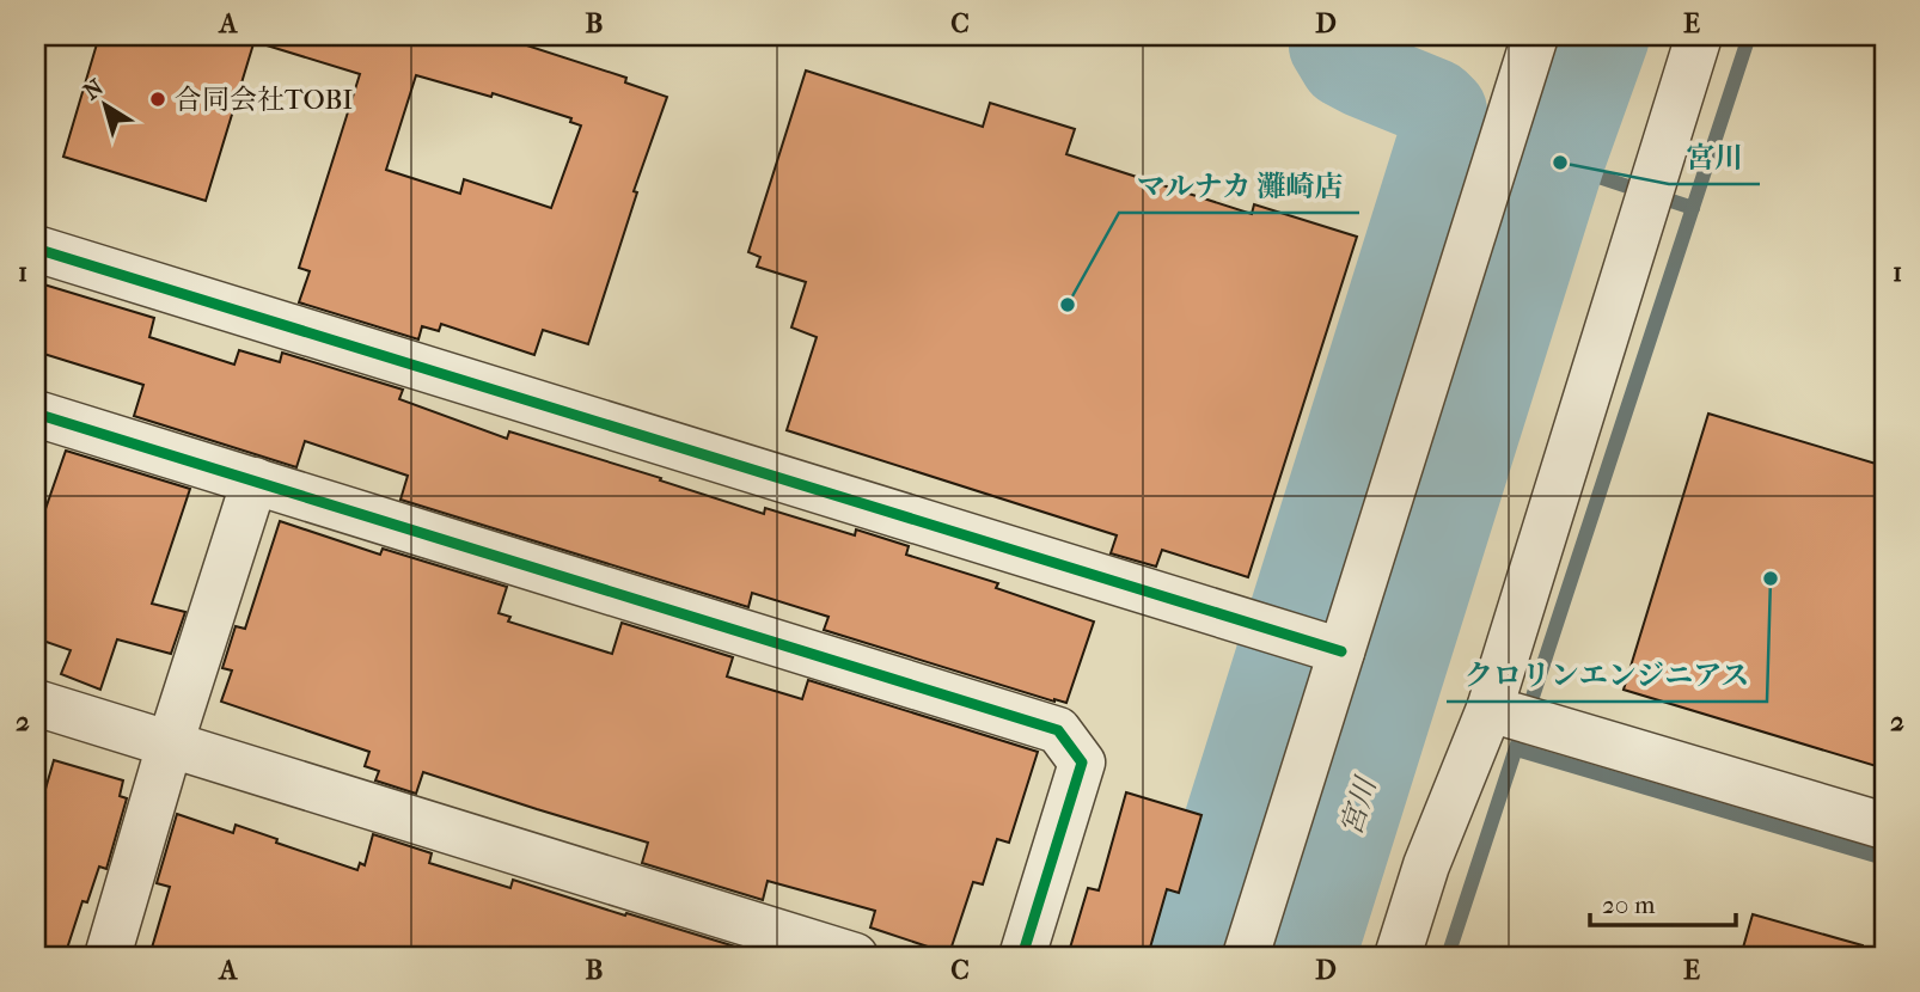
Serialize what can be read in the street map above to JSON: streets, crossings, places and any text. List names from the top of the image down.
{
  "water": ["宮川"],
  "places": [
    "合同会社TOBI",
    "宮川",
    "マルナカ 灘崎店",
    "クロリンエンジニアス"
  ],
  "scale_bar": "20 m",
  "north": "top left",
  "grid": {
    "columns": [
      "A",
      "B",
      "C",
      "D",
      "E"
    ],
    "rows": ["1", "2"]
  }
}
